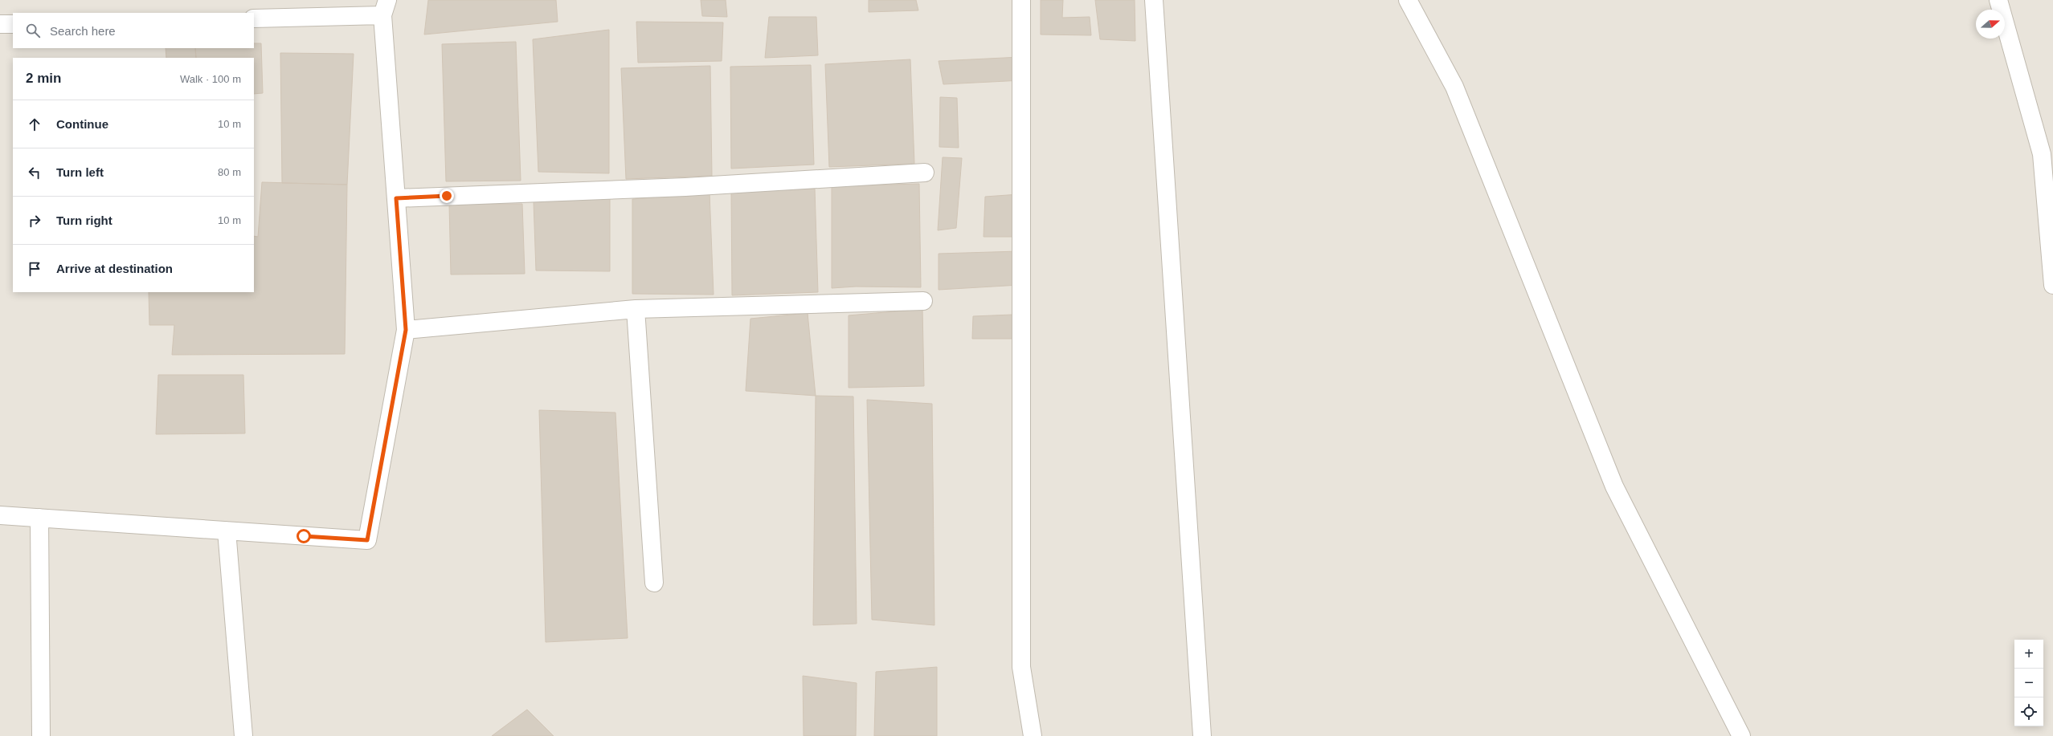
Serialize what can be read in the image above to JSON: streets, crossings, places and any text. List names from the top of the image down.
{
  "north": "right",
  "page": {
    "search": "Search here",
    "heading": ["2 min", "Walk · 100 m"],
    "list": [
      ["Continue", "10 m"],
      ["Turn left", "80 m"],
      ["Turn right", "10 m"],
      "Arrive at destination"
    ],
    "map_buttons": ["+", "−"]
  }
}
